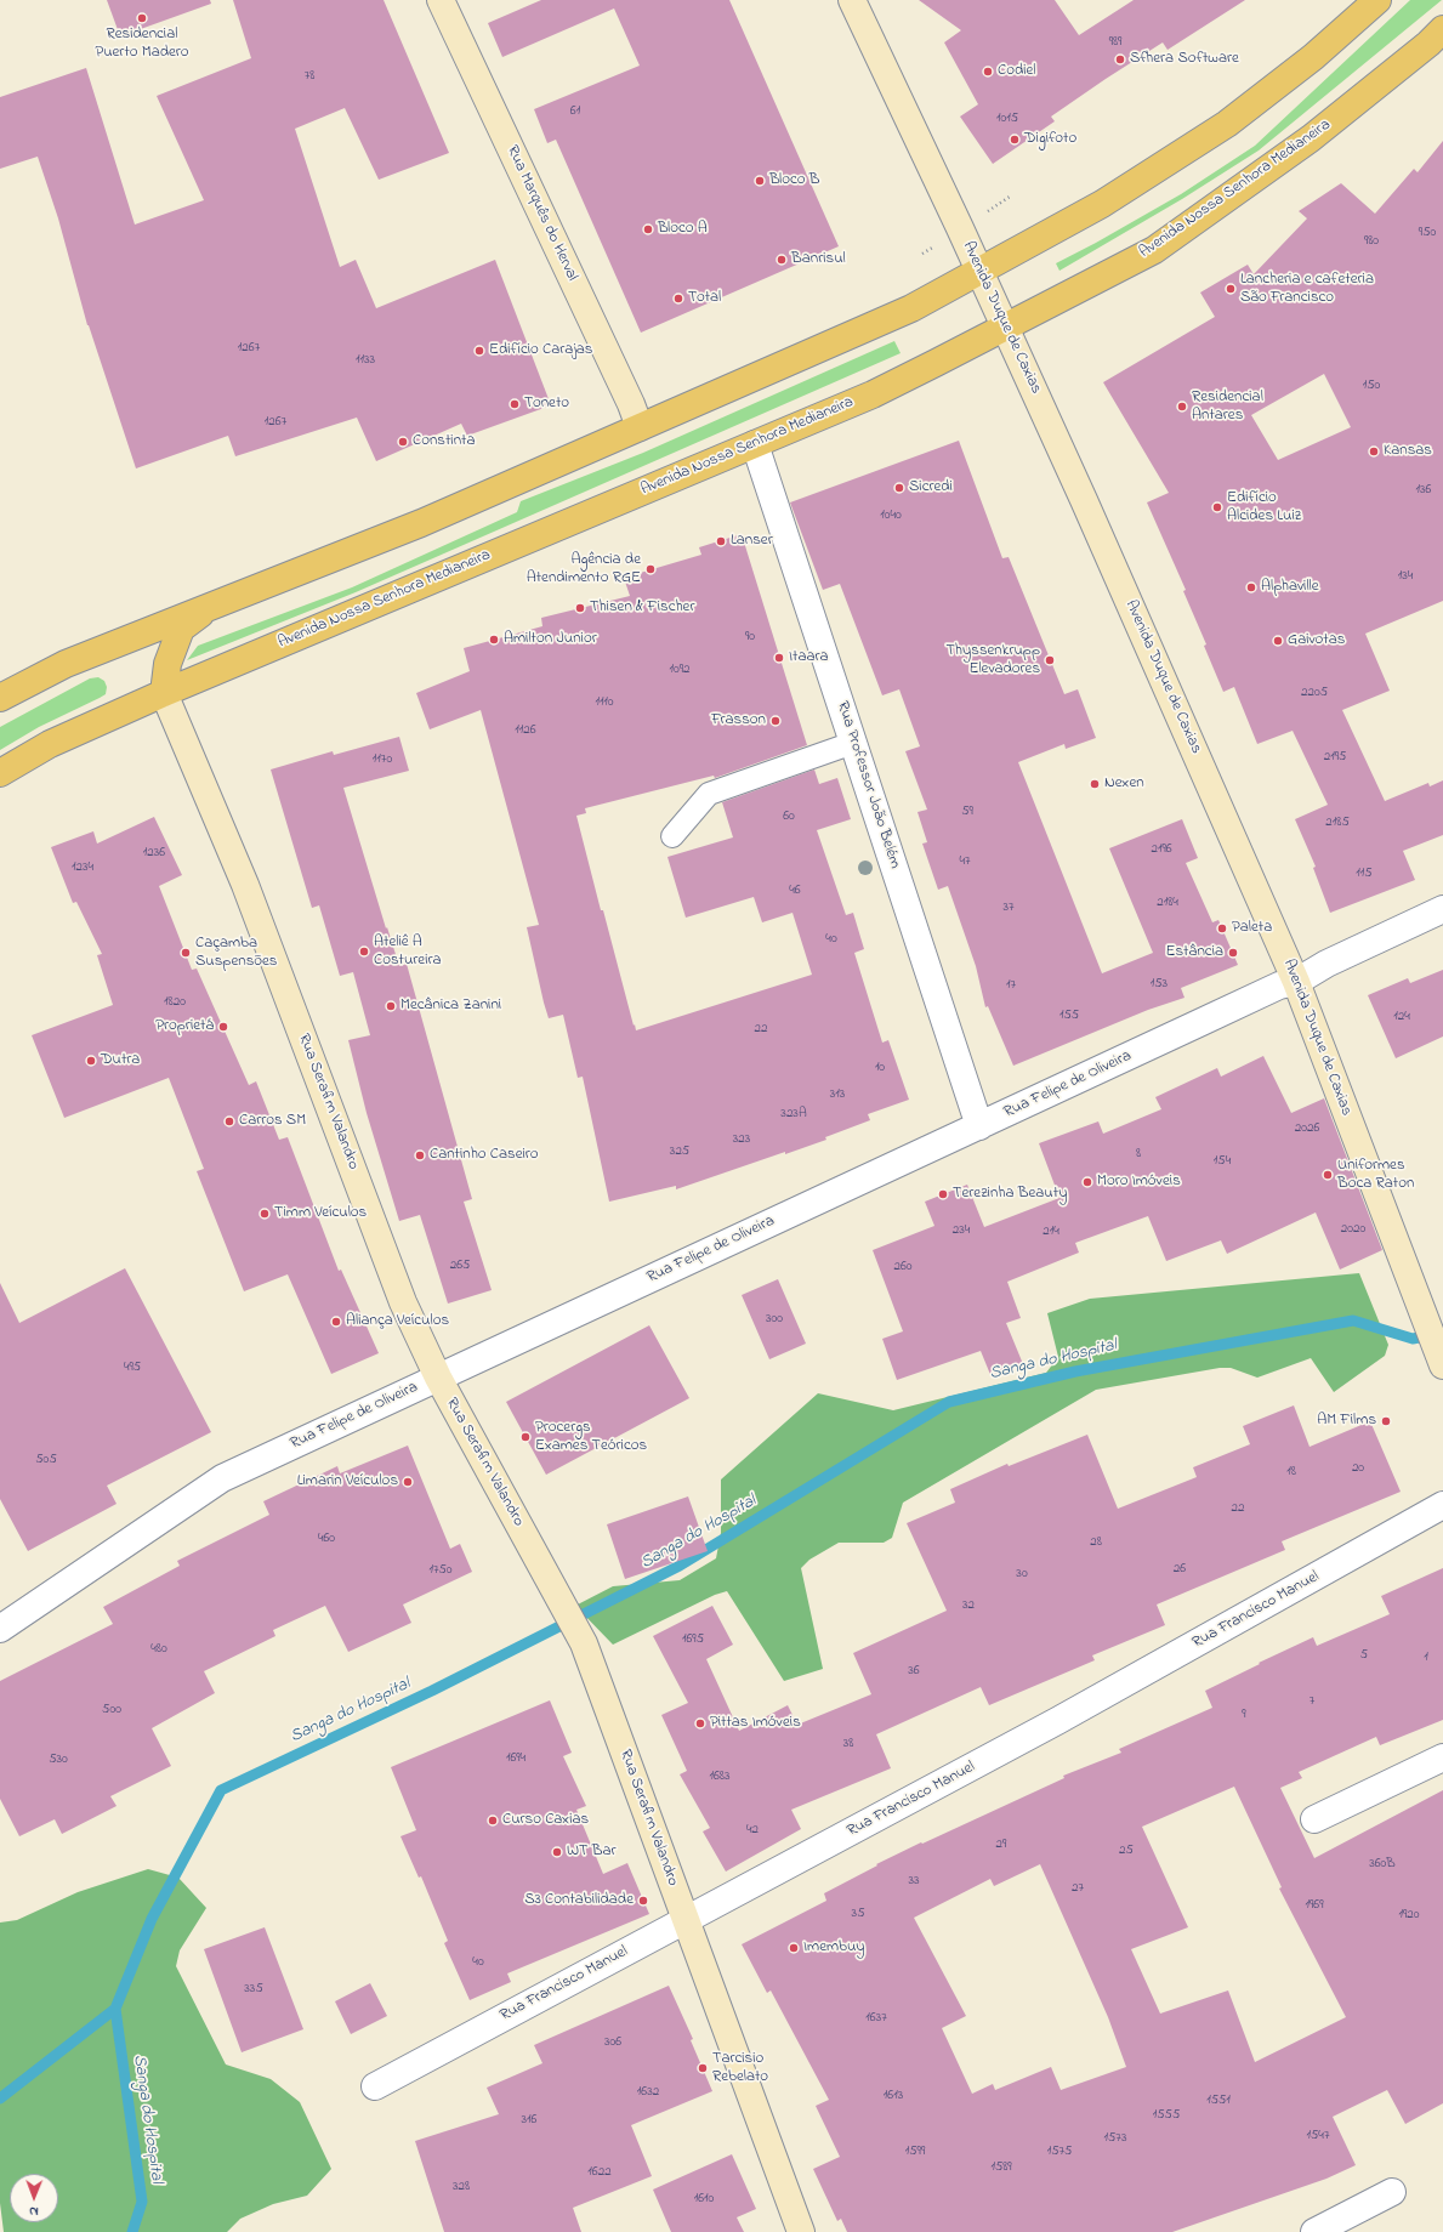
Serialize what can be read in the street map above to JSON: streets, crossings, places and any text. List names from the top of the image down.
{
  "streets": {
    "main road": ["Avenida Nossa Senhora Medianeira"],
    "street": [
      "Rua Marquês do Herval",
      "Avenida Duque de Caxias",
      "Rua Professor João Belém",
      "Rua Felipe de Oliveira",
      "Rua Serafim Valandro",
      "Rua Francisco Manuel"
    ]
  },
  "crossings": [
    ["Avenida Nossa Senhora Medianeira", "Avenida Duque de Caxias"],
    ["Avenida Nossa Senhora Medianeira", "Rua Professor João Belém"],
    ["Avenida Nossa Senhora Medianeira", "Rua Serafim Valandro"],
    ["Avenida Duque de Caxias", "Rua Felipe de Oliveira"],
    ["Rua Professor João Belém", "Rua Felipe de Oliveira"],
    ["Rua Felipe de Oliveira", "Rua Serafim Valandro"],
    ["Rua Serafim Valandro", "Rua Francisco Manuel"]
  ],
  "water": ["Sanga do Hospital"],
  "places": [
    "Residencial Puerto Madero",
    "Sfhera Software",
    "Codiel",
    "Digifoto",
    "Bloco B",
    "Bloco A",
    "Banrisul",
    "Lancheria e cafeteria São Francisco",
    "Total",
    "Edifício Carajas",
    "Toneto",
    "Residencial Antares",
    "Constinta",
    "Kansas",
    "Sicredi",
    "Edifício Alcides Luiz",
    "Lanser",
    "Agência de Atendimento RGE",
    "Alphaville",
    "Thisen & Fischer",
    "Amilton Junior",
    "Gaivotas",
    "Itaara",
    "Thyssenkrupp Elevadores",
    "Frasson",
    "Nexen",
    "Paleta",
    "Ateliê A Costureira",
    "Caçamba Suspensões",
    "Estância",
    "Mecânica Zanini",
    "Proprietá",
    "Dutra",
    "Carros SM",
    "Cantinho Caseiro",
    "Uniformes Boca Raton",
    "Moro Imóveis",
    "Terezinha Beauty",
    "Timm Veículos",
    "Aliança Veículos",
    "AM Films",
    "Procergs Exames Teóricos",
    "Limarin Veículos",
    "Pittas Imóveis",
    "Curso Caxias",
    "WT Bar",
    "S3 Contabilidade",
    "Imembuy",
    "Tarcisio Rebelato"
  ],
  "house_numbers": [
    "989",
    "78",
    "61",
    "1015",
    "950",
    "980",
    "1267",
    "1133",
    "150",
    "1267",
    "136",
    "1040",
    "134",
    "90",
    "1092",
    "2205",
    "1110",
    "1126",
    "2195",
    "1170",
    "59",
    "60",
    "2185",
    "2196",
    "1236",
    "47",
    "1234",
    "115",
    "46",
    "2184",
    "37",
    "40",
    "153",
    "17",
    "1820",
    "155",
    "124",
    "22",
    "10",
    "313",
    "323A",
    "2026",
    "323",
    "325",
    "8",
    "154",
    "2020",
    "234",
    "214",
    "265",
    "260",
    "300",
    "495",
    "505",
    "20",
    "18",
    "22",
    "460",
    "28",
    "26",
    "1750",
    "30",
    "32",
    "1695",
    "480",
    "5",
    "1",
    "36",
    "7",
    "500",
    "9",
    "38",
    "1694",
    "530",
    "1683",
    "42",
    "29",
    "25",
    "360B",
    "33",
    "27",
    "1969",
    "35",
    "1920",
    "40",
    "335",
    "1637",
    "306",
    "1632",
    "1613",
    "1551",
    "1555",
    "316",
    "1547",
    "1573",
    "1599",
    "1575",
    "1589",
    "1622",
    "328",
    "1610"
  ],
  "north": "bottom"
}
